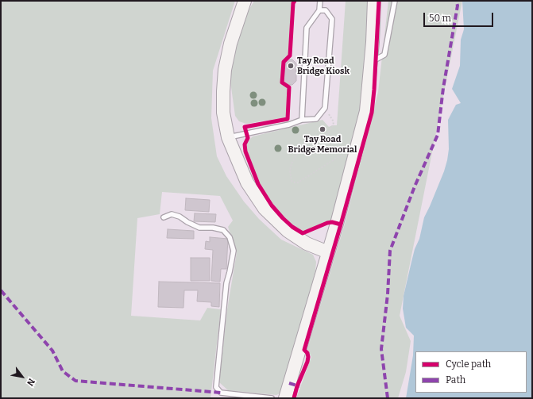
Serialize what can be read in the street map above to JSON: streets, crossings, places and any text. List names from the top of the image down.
{
  "places": ["Tay Road Bridge Kiosk", "Tay Road Bridge Memorial"],
  "legend": ["Cycle path", "Path"],
  "scale_bar": "50 m",
  "north": "bottom right"
}
